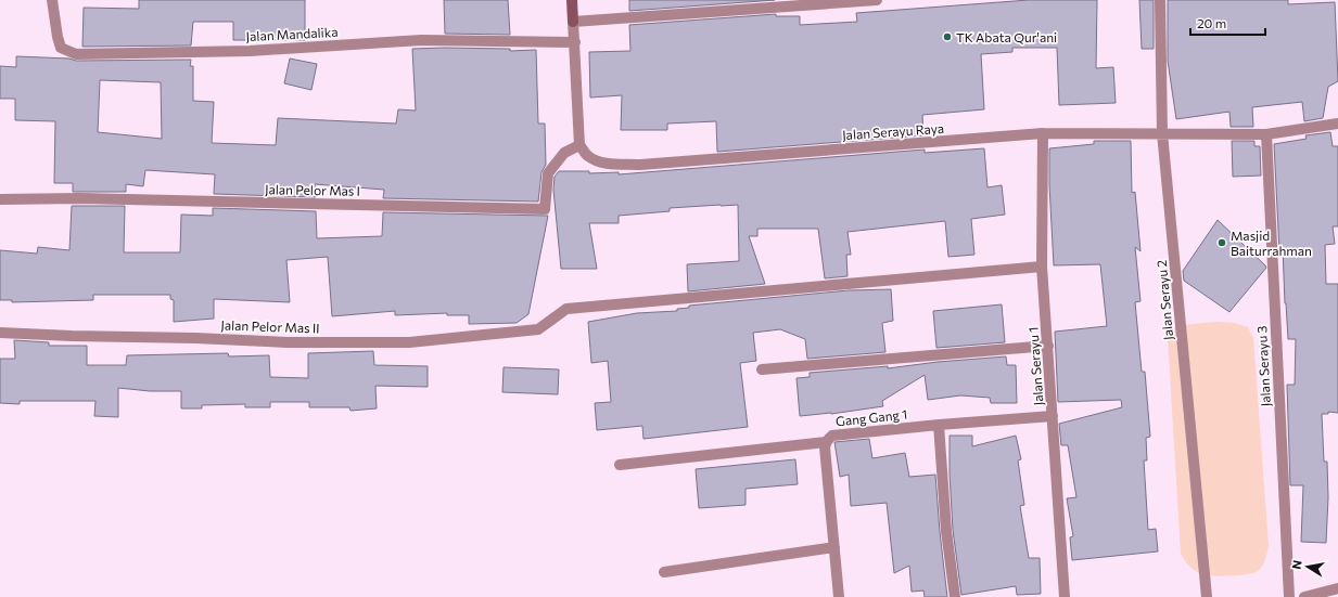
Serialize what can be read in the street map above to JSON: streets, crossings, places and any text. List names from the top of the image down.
{
  "streets": {
    "street": [
      "Jalan Mandalika",
      "Jalan Serayu Raya",
      "Jalan Pelor Mas I",
      "Jalan Serayu 2",
      "Jalan Pelor Mas II",
      "Jalan Serayu 1",
      "Jalan Serayu 3",
      "Gang Gang 1"
    ]
  },
  "crossings": [
    ["Jalan Serayu Raya", "Jalan Pelor Mas I"],
    ["Jalan Serayu Raya", "Jalan Serayu 2"],
    ["Jalan Serayu Raya", "Jalan Serayu 1"],
    ["Jalan Serayu Raya", "Jalan Serayu 3"],
    ["Jalan Pelor Mas II", "Jalan Serayu 1"],
    ["Jalan Serayu 1", "Gang Gang 1"]
  ],
  "places": ["TK Abata Qur'ani", "Masjid Baiturrahman"],
  "scale_bar": "20 m",
  "north": "left"
}
